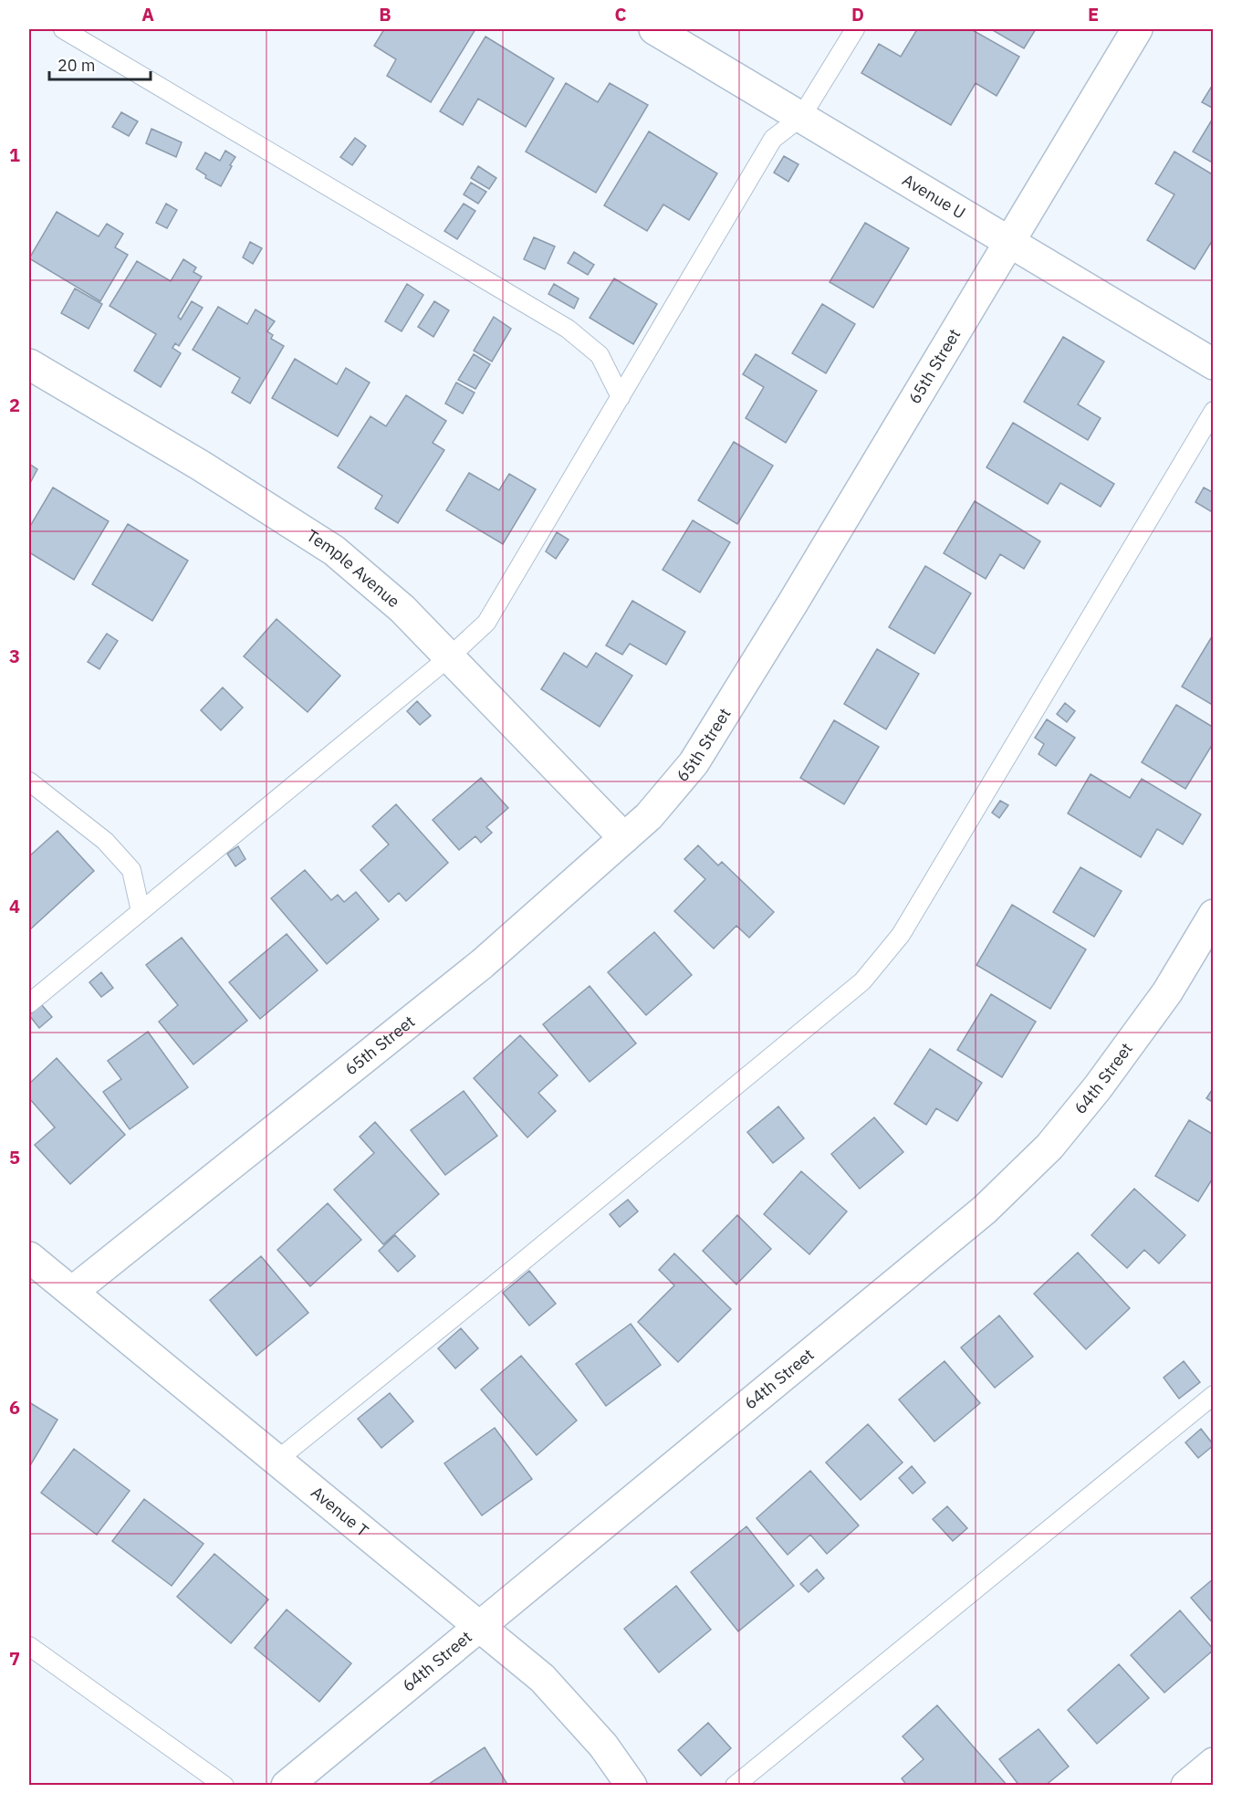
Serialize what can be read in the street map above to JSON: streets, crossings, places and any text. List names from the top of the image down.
{
  "streets": {
    "street": [
      "Avenue U",
      "65th Street",
      "Temple Avenue",
      "64th Street",
      "Avenue T"
    ]
  },
  "crossings": [
    ["Avenue U", "65th Street"],
    ["65th Street", "Temple Avenue"],
    ["65th Street", "Avenue T"],
    ["64th Street", "Avenue T"]
  ],
  "scale_bar": "20 m",
  "grid": {
    "columns": [
      "A",
      "B",
      "C",
      "D",
      "E"
    ],
    "rows": [
      "1",
      "2",
      "3",
      "4",
      "5",
      "6",
      "7"
    ]
  }
}
